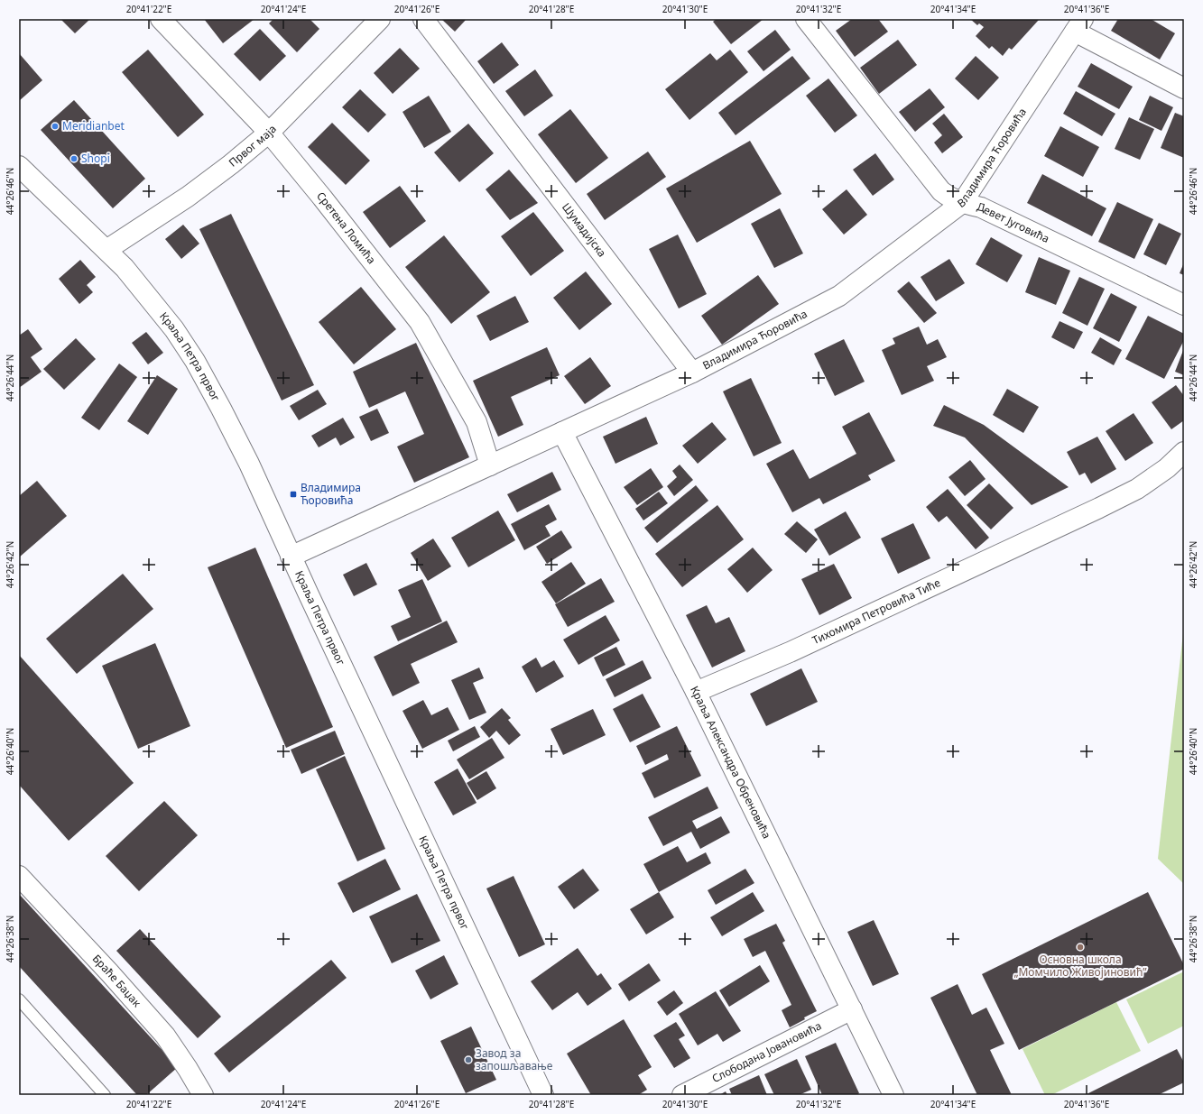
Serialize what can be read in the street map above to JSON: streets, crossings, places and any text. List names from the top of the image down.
{
  "streets": {
    "street": [
      "Првог маја",
      "Владимира Ћоровића",
      "Девет Југовића",
      "Сретена Ломића",
      "Шумадијска",
      "Краља Петра првог",
      "Тихомира Петровића Тиће",
      "Краља Александра Обреновића",
      "Браће Баџак",
      "Слободана Јовановића"
    ]
  },
  "crossings": [
    ["Првог маја", "Сретена Ломића"],
    ["Првог маја", "Краља Петра првог"],
    ["Владимира Ћоровића", "Девет Југовића"],
    ["Владимира Ћоровића", "Сретена Ломића"],
    ["Владимира Ћоровића", "Шумадијска"],
    ["Владимира Ћоровића", "Краља Петра првог"],
    ["Владимира Ћоровића", "Краља Александра Обреновића"],
    ["Тихомира Петровића Тиће", "Краља Александра Обреновића"],
    ["Краља Александра Обреновића", "Слободана Јовановића"]
  ],
  "places": {
    "other": [
      "Meridianbet",
      "Shopi",
      "Основна школа „Момчило Живојиновић”",
      "Завод за запошљавање"
    ],
    "transit": ["Владимира Ћоровића"]
  },
  "coordinates": [
    "20°41'22\"E",
    "20°41'24\"E",
    "20°41'26\"E",
    "20°41'28\"E",
    "20°41'30\"E",
    "20°41'32\"E",
    "20°41'34\"E",
    "20°41'36\"E",
    "44°26'46\"N",
    "44°26'44\"N",
    "44°26'42\"N",
    "44°26'40\"N",
    "44°26'38\"N"
  ]
}
